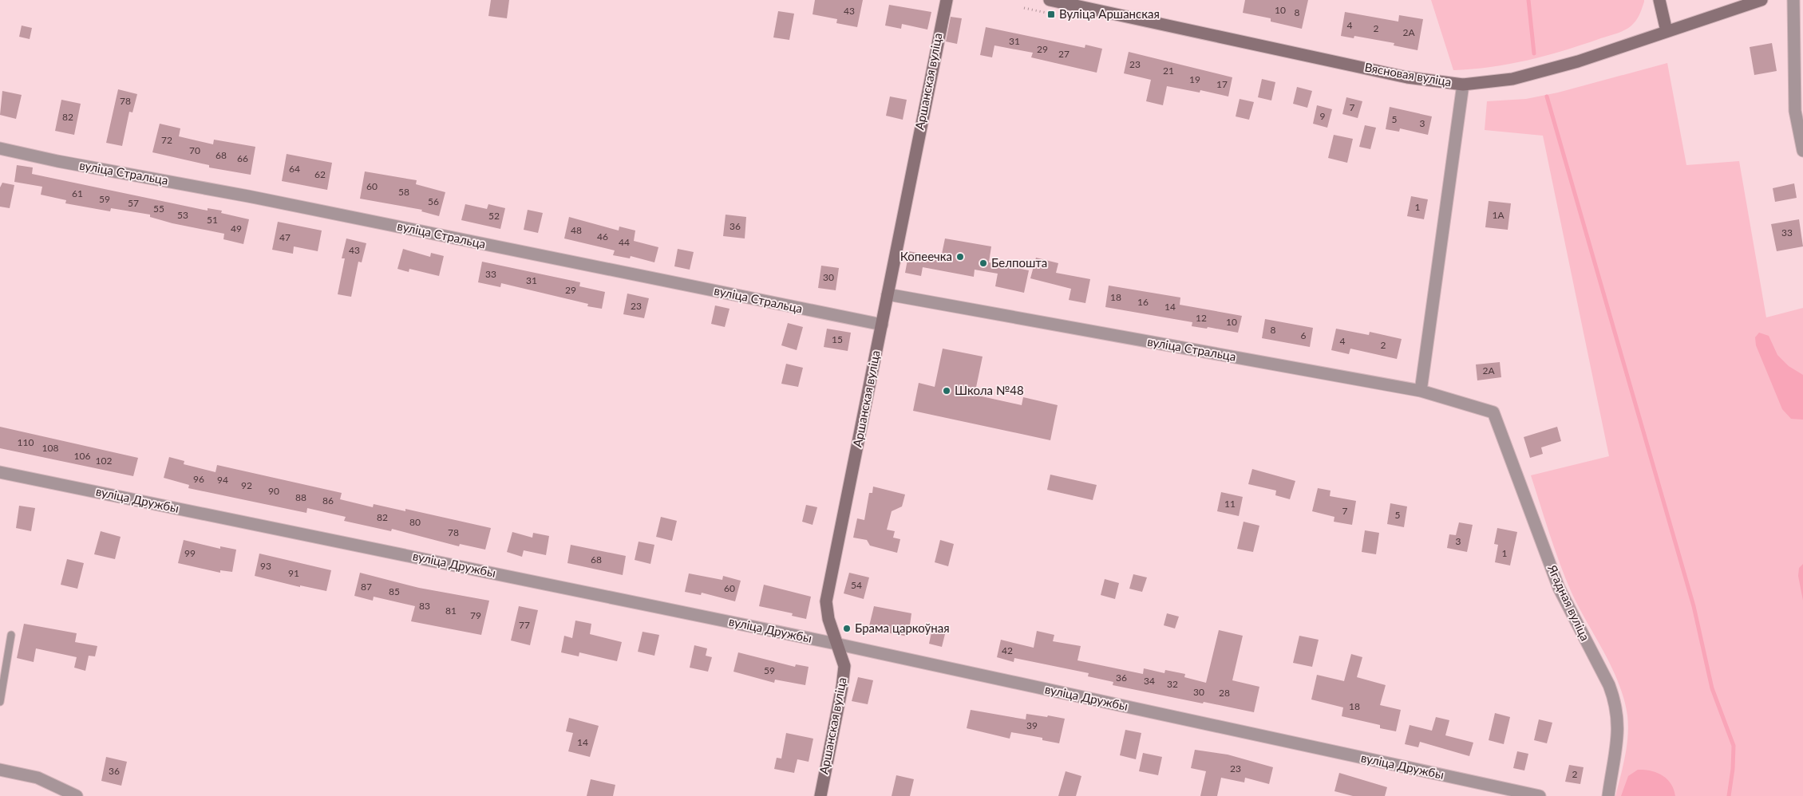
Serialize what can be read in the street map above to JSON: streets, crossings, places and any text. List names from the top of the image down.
{
  "streets": {
    "street": [
      "Вясновая вуліца",
      "Аршанская вуліца",
      "вуліца Стральца",
      "вуліца Дружбы",
      "Ягадная вуліца"
    ]
  },
  "crossings": [
    ["Аршанская вуліца", "вуліца Стральца"],
    ["Аршанская вуліца", "вуліца Дружбы"],
    ["вуліца Стральца", "Ягадная вуліца"]
  ],
  "places": {
    "transit": ["Вуліца Аршанская"],
    "other": [
      "Копеечка",
      "Белпошта",
      "Школа №48",
      "Брама царкоўная"
    ]
  },
  "house_numbers": [
    "10",
    "43",
    "8",
    "4",
    "2",
    "2А",
    "31",
    "29",
    "27",
    "23",
    "21",
    "19",
    "17",
    "78",
    "7",
    "9",
    "82",
    "5",
    "3",
    "72",
    "70",
    "68",
    "66",
    "64",
    "62",
    "60",
    "58",
    "61",
    "59",
    "56",
    "57",
    "1",
    "55",
    "53",
    "1А",
    "52",
    "51",
    "36",
    "49",
    "48",
    "33",
    "46",
    "47",
    "44",
    "43",
    "33",
    "30",
    "31",
    "29",
    "18",
    "16",
    "23",
    "14",
    "12",
    "10",
    "8",
    "6",
    "15",
    "4",
    "2",
    "2А",
    "110",
    "108",
    "106",
    "102",
    "96",
    "94",
    "92",
    "90",
    "88",
    "86",
    "11",
    "7",
    "5",
    "82",
    "80",
    "78",
    "3",
    "99",
    "1",
    "68",
    "93",
    "91",
    "54",
    "87",
    "60",
    "85",
    "83",
    "81",
    "79",
    "77",
    "42",
    "59",
    "36",
    "34",
    "32",
    "30",
    "28",
    "18",
    "39",
    "14",
    "23",
    "36",
    "2"
  ]
}
